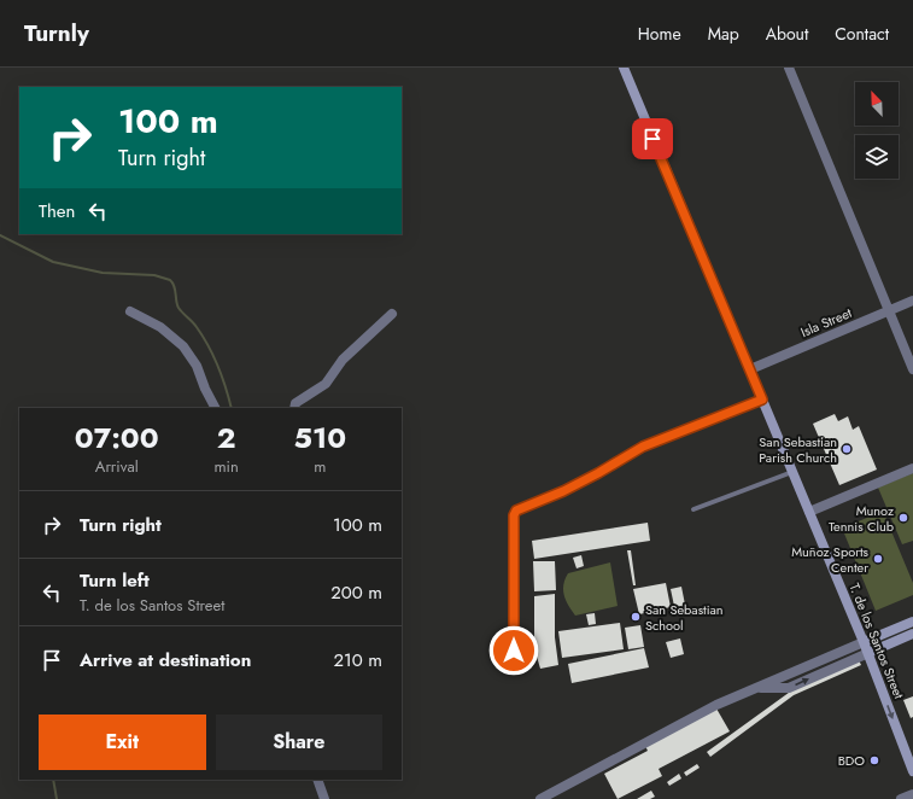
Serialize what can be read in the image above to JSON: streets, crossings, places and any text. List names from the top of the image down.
{
  "streets": {
    "main road": ["T. de los Santos Street"],
    "street": ["Isla Street"]
  },
  "crossings": [
    ["Isla Street", "T. de los Santos Street"]
  ],
  "places": [
    "San Sebastian Parish Church",
    "Munoz Tennis Club",
    "Muñoz Sports Center",
    "San Sebastian School",
    "BDO"
  ],
  "north": "top left",
  "page": {
    "header": "Turnly",
    "nav": [
      "Home",
      "Map",
      "About",
      "Contact"
    ],
    "turn": ["100 m", "Turn right"],
    "then": "Then",
    "eta": [
      "07:00",
      "Arrival",
      "2",
      "min",
      "510",
      "m"
    ],
    "list": [
      {
        "name": "Turn right",
        "value": "100 m"
      },
      {
        "name": "Turn left",
        "note": "T. de los Santos Street",
        "value": "200 m"
      },
      {
        "name": "Arrive at destination",
        "value": "210 m"
      }
    ],
    "buttons": ["Exit", "Share"]
  }
}
